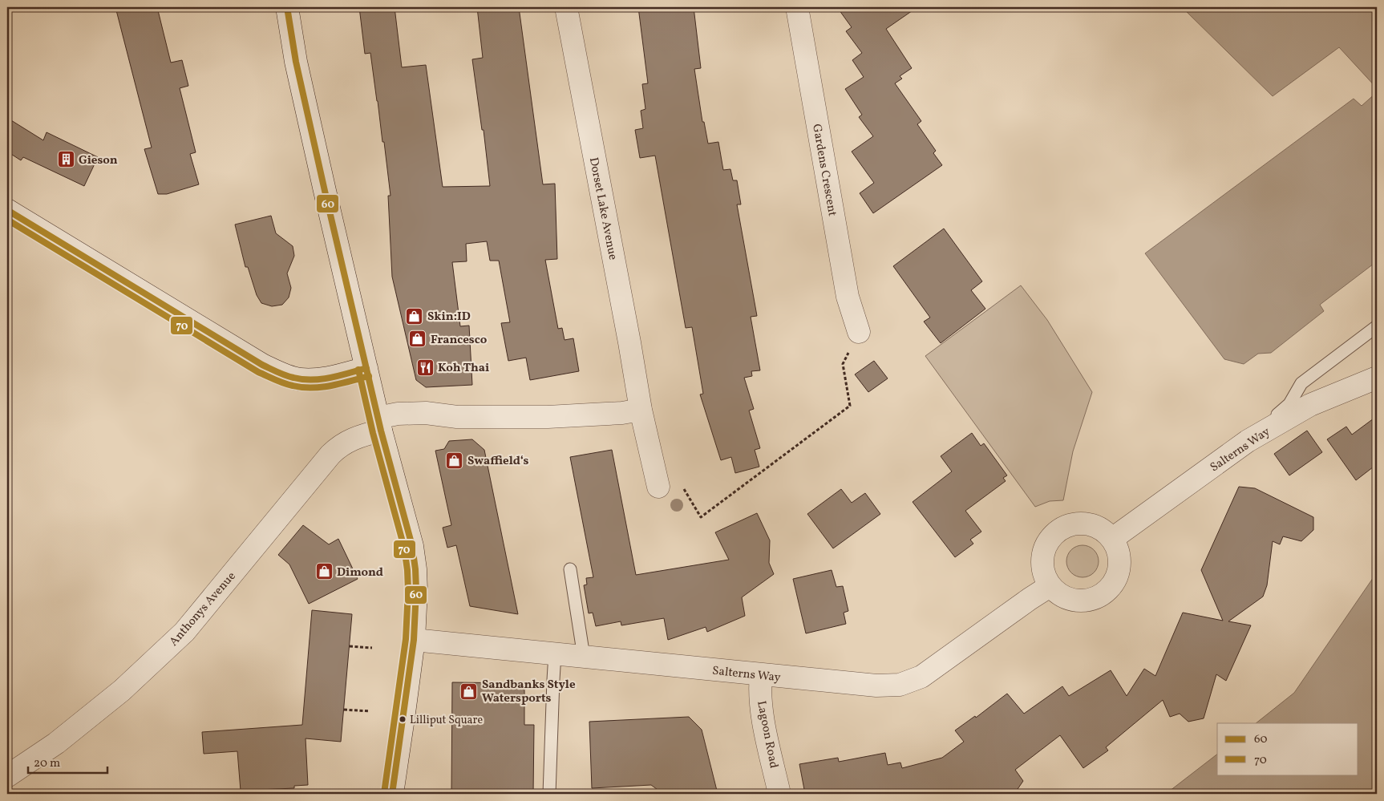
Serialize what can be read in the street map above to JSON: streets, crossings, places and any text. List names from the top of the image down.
{
  "streets": {
    "street": [
      "Gardens Crescent",
      "Dorset Lake Avenue",
      "Salterns Way",
      "Anthonys Avenue",
      "Lagoon Road"
    ]
  },
  "crossings": [
    ["Salterns Way", "Lagoon Road"]
  ],
  "places": {
    "building": ["Gieson"],
    "shop": [
      "Skin:ID",
      "Francesco",
      "Swaffield‘s",
      "Dimond",
      "Sandbanks Style Watersports"
    ],
    "restaurant": ["Koh Thai"],
    "other": ["Lilliput Square"]
  },
  "lines": ["transit line 60", "transit line 70"],
  "legend": ["60", "70"],
  "scale_bar": "20 m"
}
